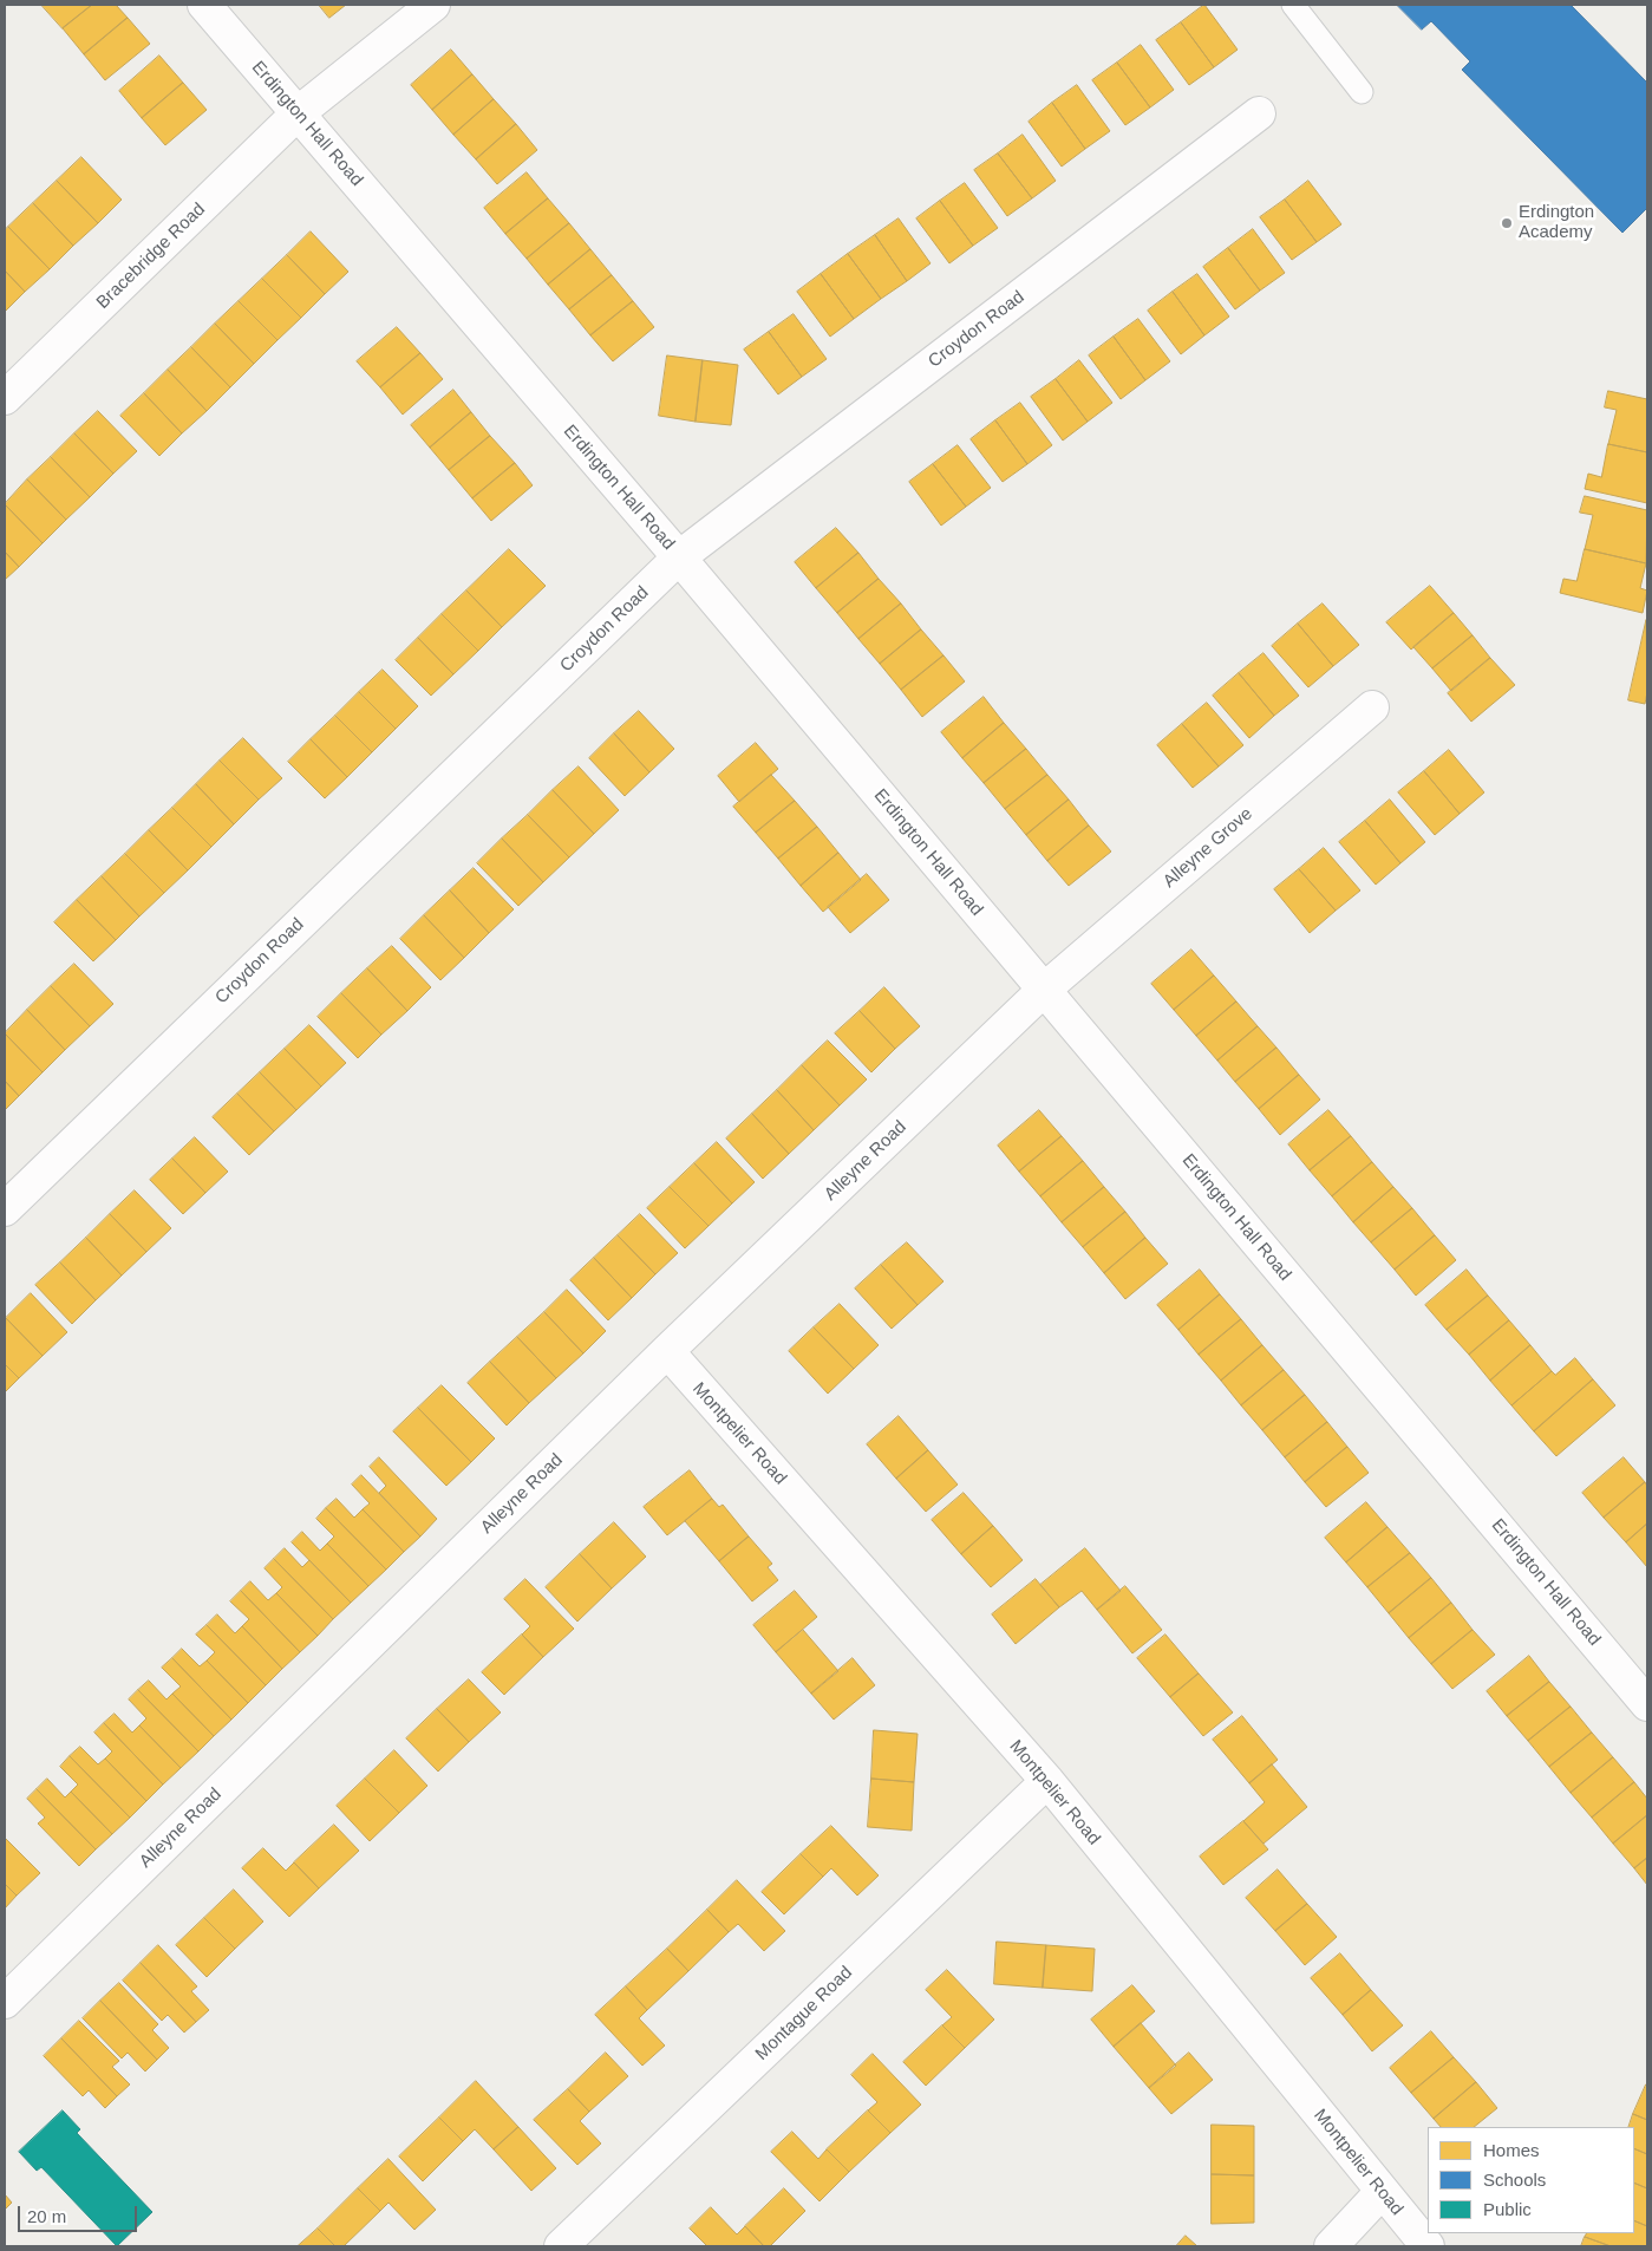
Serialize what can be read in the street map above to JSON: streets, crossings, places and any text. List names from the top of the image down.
{
  "streets": {
    "street": [
      "Erdington Hall Road",
      "Bracebridge Road",
      "Croydon Road",
      "Alleyne Grove",
      "Alleyne Road",
      "Montpelier Road",
      "Montague Road"
    ]
  },
  "crossings": [
    ["Erdington Hall Road", "Bracebridge Road"],
    ["Erdington Hall Road", "Croydon Road"],
    ["Erdington Hall Road", "Alleyne Grove"],
    ["Erdington Hall Road", "Alleyne Road"],
    ["Alleyne Grove", "Alleyne Road"],
    ["Alleyne Road", "Montpelier Road"],
    ["Montpelier Road", "Montague Road"]
  ],
  "places": ["Erdington Academy"],
  "legend": ["Homes", "Schools", "Public"],
  "scale_bar": "20 m"
}
